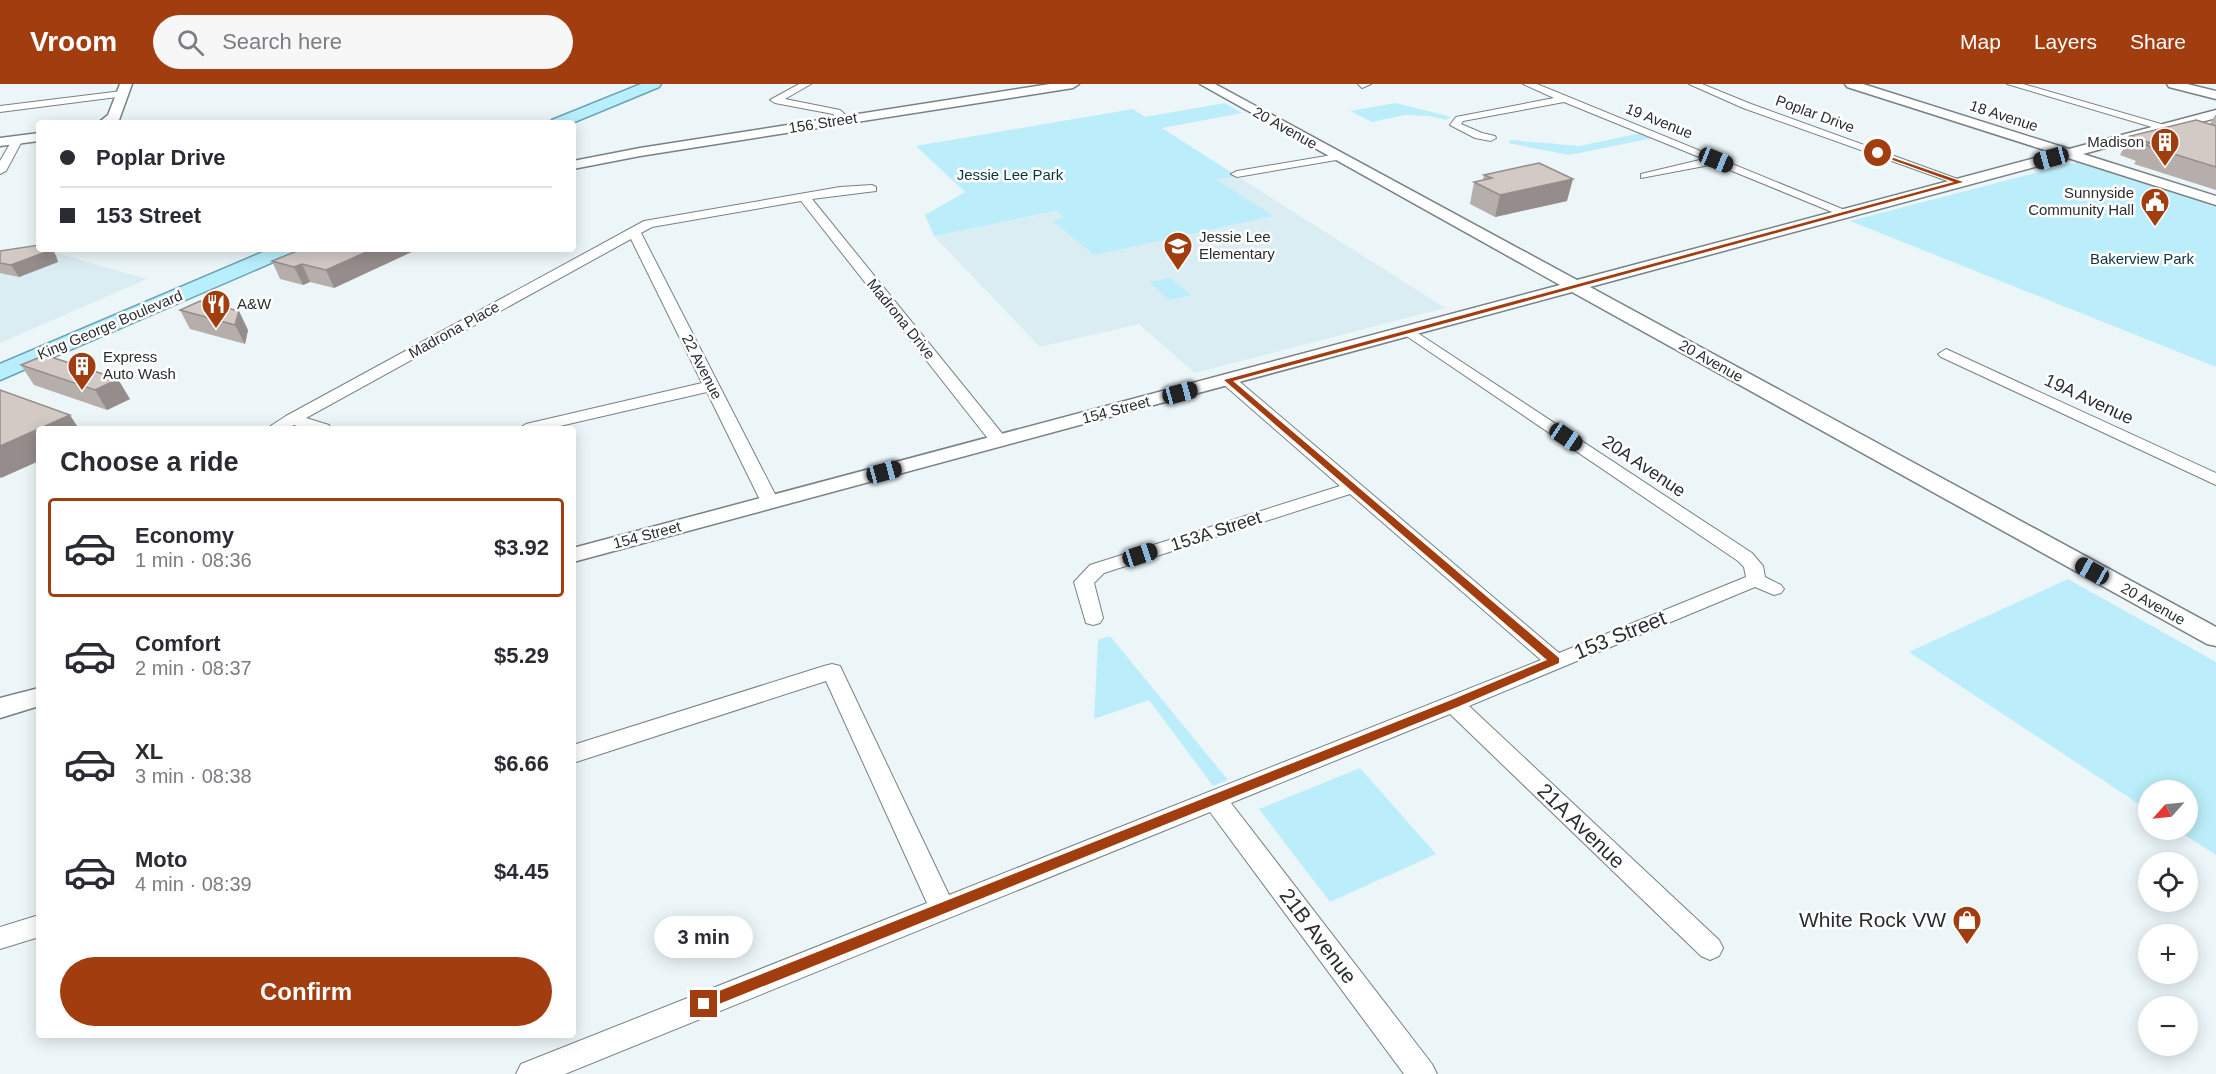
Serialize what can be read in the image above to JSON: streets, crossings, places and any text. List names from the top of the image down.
{
  "streets": {
    "main road": ["King George Boulevard"],
    "street": [
      "Poplar Drive",
      "18 Avenue",
      "19 Avenue",
      "156 Street",
      "20 Avenue",
      "Madrona Drive",
      "Madrona Place",
      "22 Avenue",
      "19A Avenue",
      "154 Street",
      "20A Avenue",
      "153A Street",
      "153 Street",
      "21A Avenue",
      "21B Avenue"
    ]
  },
  "crossings": [
    ["Poplar Drive", "154 Street"],
    ["18 Avenue", "154 Street"],
    ["19 Avenue", "154 Street"],
    ["20 Avenue", "154 Street"],
    ["Madrona Drive", "154 Street"],
    ["Madrona Place", "22 Avenue"],
    ["22 Avenue", "154 Street"],
    ["154 Street", "20A Avenue"],
    ["20A Avenue", "153 Street"],
    ["153 Street", "21A Avenue"],
    ["153 Street", "21B Avenue"]
  ],
  "parks": ["Jessie Lee Park", "Bakerview Park"],
  "places": {
    "building": ["Madison", "Express Auto Wash"],
    "public building": ["Sunnyside Community Hall"],
    "school or university": ["Jessie Lee Elementary"],
    "restaurant": ["A&W"],
    "shop": ["White Rock VW"]
  },
  "north": "bottom left",
  "page": {
    "header": "Vroom",
    "search": "Search here",
    "nav": ["Map", "Layers", "Share"],
    "banner": ["Poplar Drive", "153 Street"],
    "heading": "Choose a ride",
    "list": [
      {
        "name": "Economy",
        "note": "1 min · 08:36",
        "value": "$3.92"
      },
      {
        "name": "Comfort",
        "note": "2 min · 08:37",
        "value": "$5.29"
      },
      {
        "name": "XL",
        "note": "3 min · 08:38",
        "value": "$6.66"
      },
      {
        "name": "Moto",
        "note": "4 min · 08:39",
        "value": "$4.45"
      }
    ],
    "map_buttons": ["+", "−"],
    "bubble": "3 min",
    "buttons": "Confirm"
  }
}
